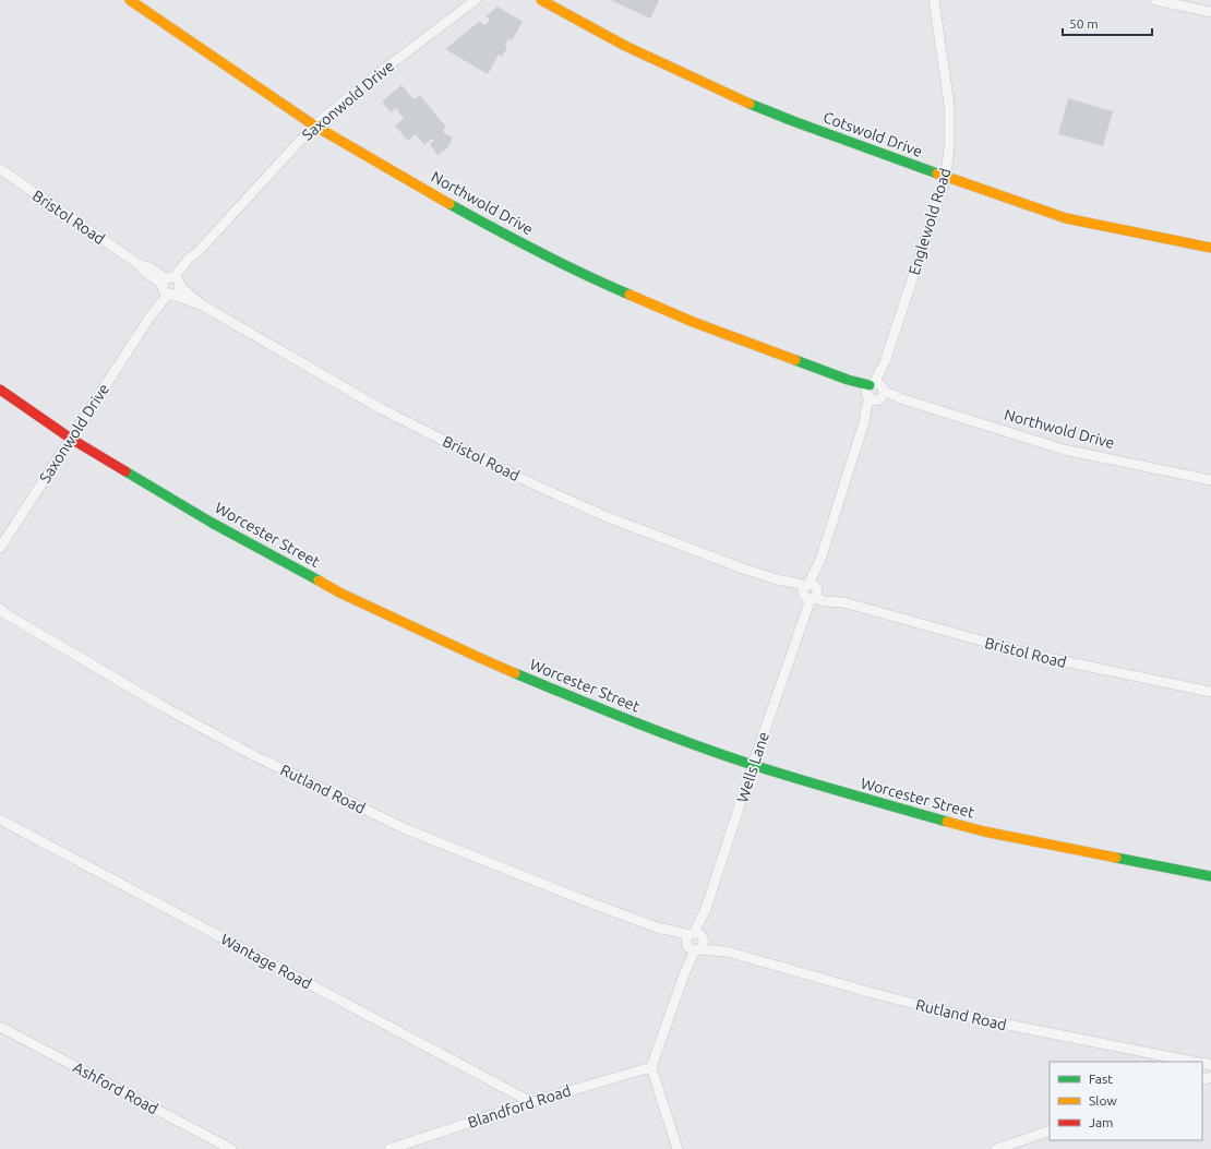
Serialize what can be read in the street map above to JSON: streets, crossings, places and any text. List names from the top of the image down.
{
  "streets": {
    "street": [
      "Saxonwold Drive",
      "Cotswold Drive",
      "Northwold Drive",
      "Bristol Road",
      "Englewold Road",
      "Worcester Street",
      "Wells Lane",
      "Rutland Road",
      "Wantage Road",
      "Ashford Road",
      "Blandford Road"
    ]
  },
  "crossings": [
    ["Saxonwold Drive", "Northwold Drive"],
    ["Saxonwold Drive", "Bristol Road"],
    ["Saxonwold Drive", "Worcester Street"],
    ["Cotswold Drive", "Englewold Road"],
    ["Northwold Drive", "Englewold Road"],
    ["Bristol Road", "Englewold Road"],
    ["Bristol Road", "Wells Lane"],
    ["Englewold Road", "Wells Lane"],
    ["Worcester Street", "Wells Lane"],
    ["Wells Lane", "Rutland Road"],
    ["Wells Lane", "Blandford Road"],
    ["Wantage Road", "Blandford Road"]
  ],
  "legend": ["Fast", "Slow", "Jam"],
  "scale_bar": "50 m"
}
